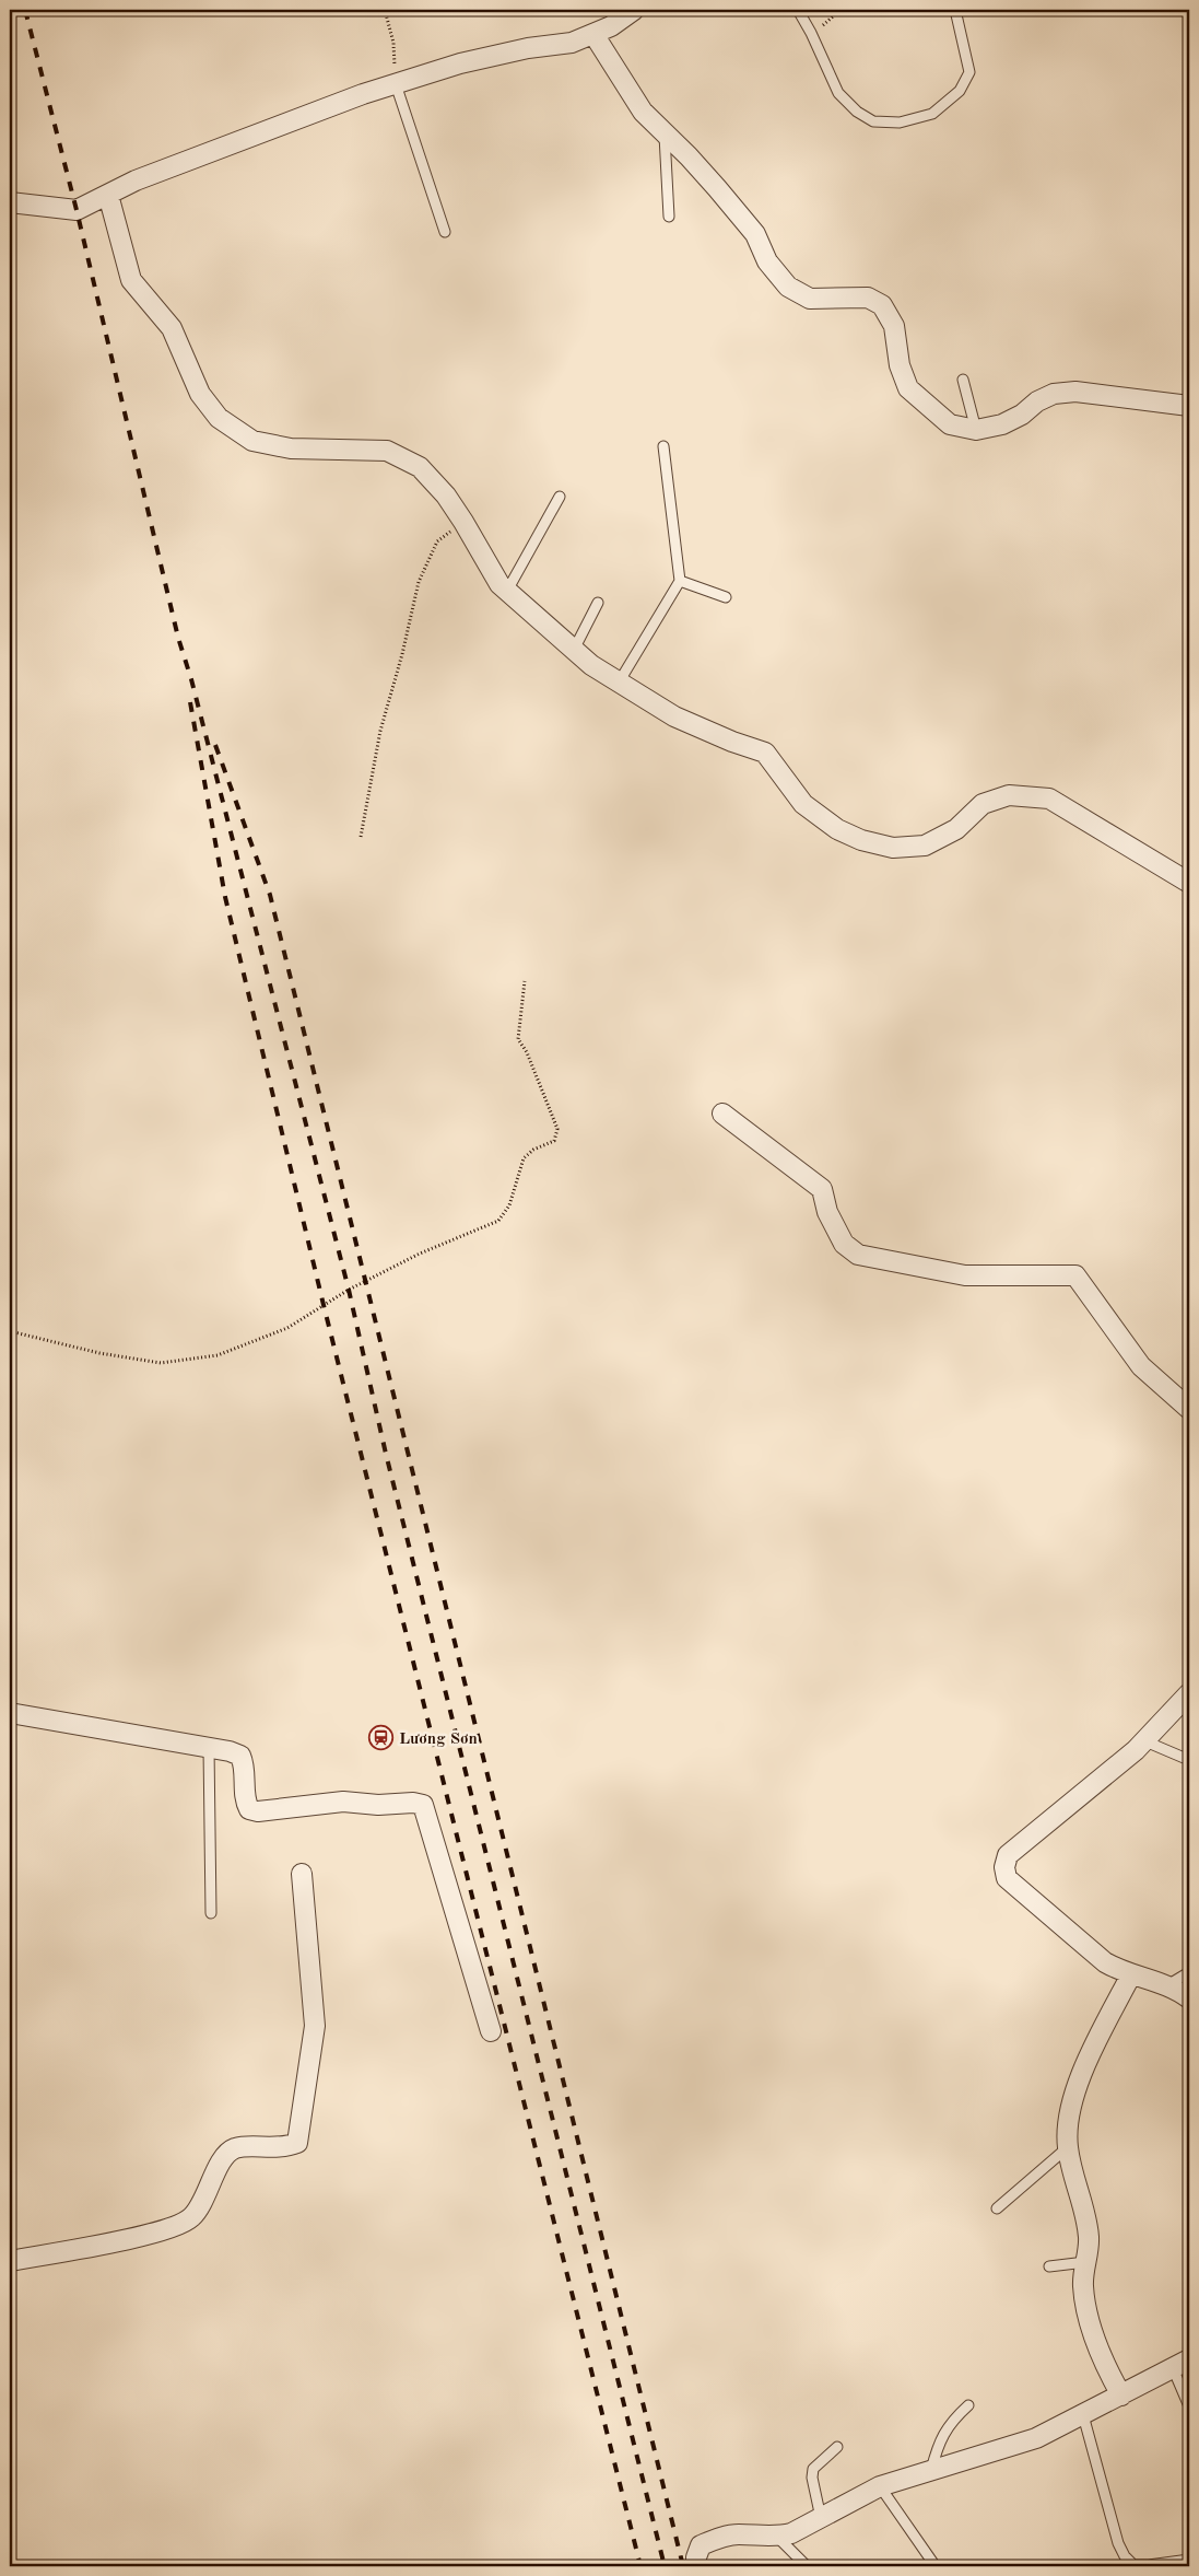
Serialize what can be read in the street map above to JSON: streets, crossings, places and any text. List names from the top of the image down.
{
  "places": {
    "station": ["Lương Sơn"]
  }
}
